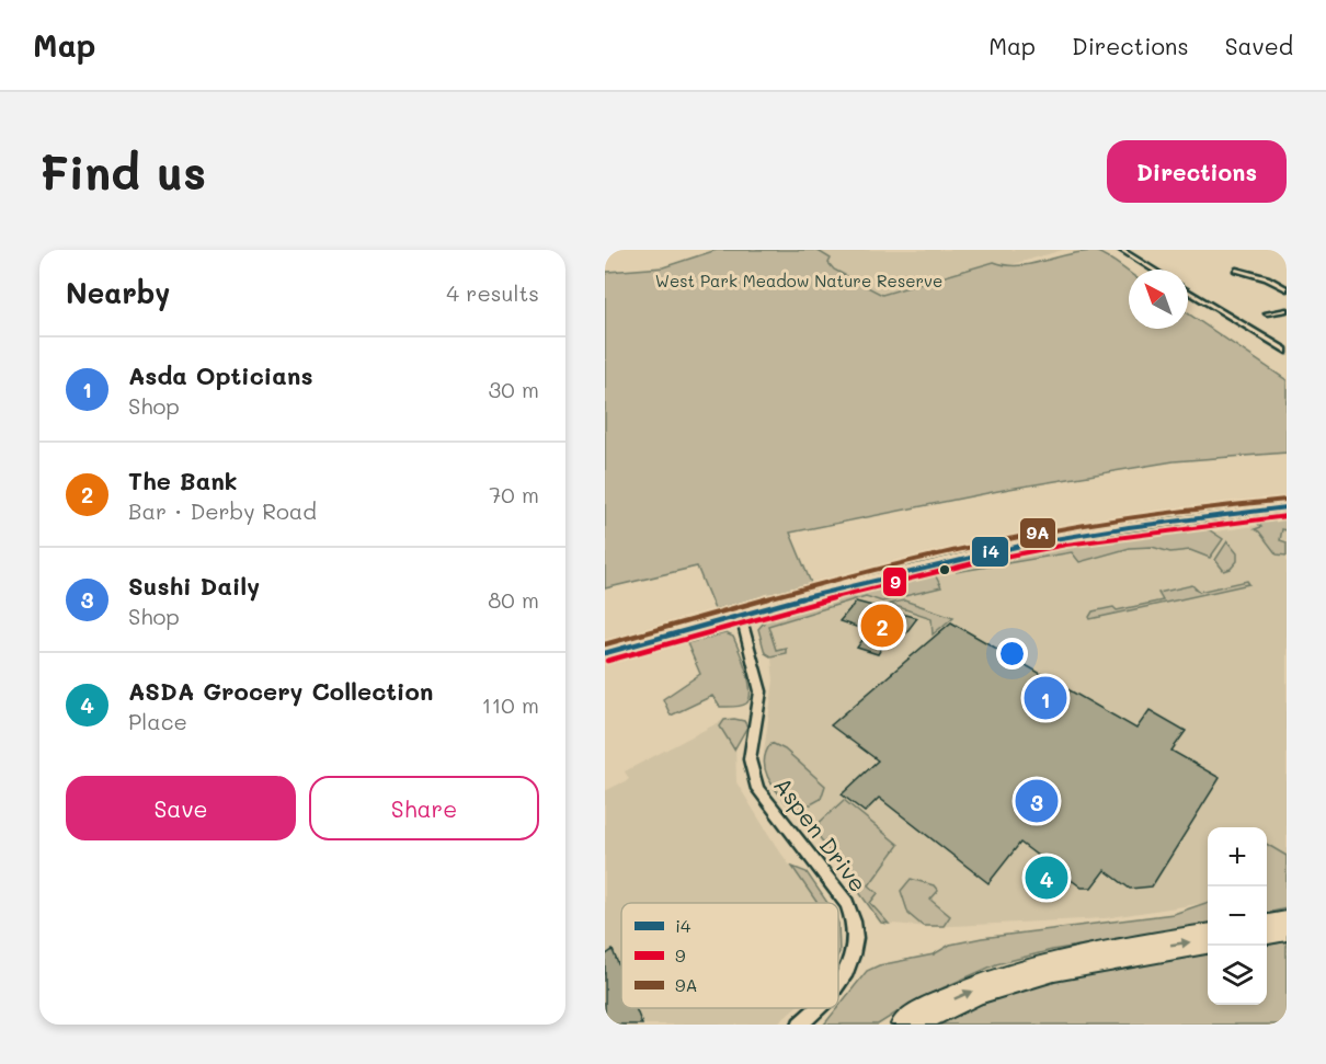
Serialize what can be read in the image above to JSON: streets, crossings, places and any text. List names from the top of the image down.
{
  "streets": {
    "street": ["Aspen Drive"]
  },
  "parks": ["West Park Meadow Nature Reserve"],
  "lines": ["transit line 9A", "transit line i4", "transit line 9"],
  "legend": ["i4", "9", "9A"],
  "north": "top left",
  "page": {
    "header": "Map",
    "nav": ["Map", "Directions", "Saved"],
    "buttons": [
      "Directions",
      ["Save", "Share"]
    ],
    "title": "Find us",
    "heading": ["Nearby", "4 results"],
    "list": [
      {
        "mark": "1",
        "name": "Asda Opticians",
        "note": "Shop",
        "value": "30 m"
      },
      {
        "mark": "2",
        "name": "The Bank",
        "note": "Bar · Derby Road",
        "value": "70 m"
      },
      {
        "mark": "3",
        "name": "Sushi Daily",
        "note": "Shop",
        "value": "80 m"
      },
      {
        "mark": "4",
        "name": "ASDA Grocery Collection",
        "note": "Place",
        "value": "110 m"
      }
    ],
    "pins": [
      "2",
      "1",
      "3",
      "4"
    ],
    "map_buttons": ["+", "−"]
  }
}
